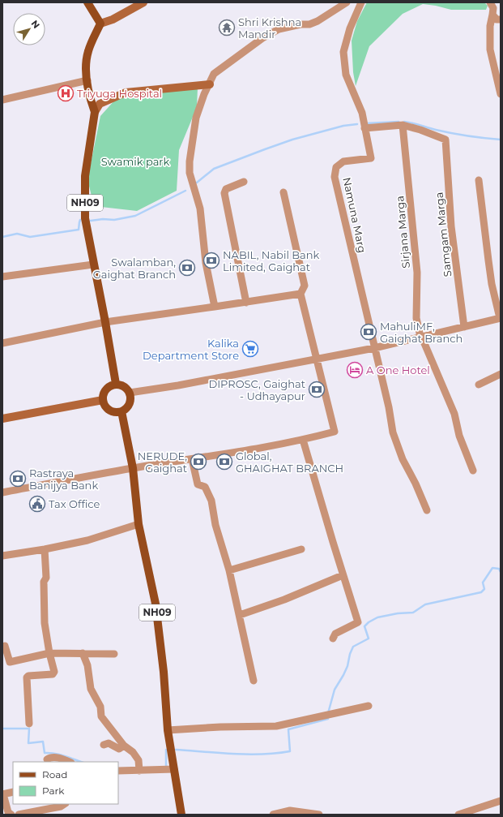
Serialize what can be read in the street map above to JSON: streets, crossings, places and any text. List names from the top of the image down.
{
  "streets": {
    "main road": ["NH09"],
    "street": ["Namuna Marg", "Sirjana Marga", "Samgam Marga"]
  },
  "crossings": [
    ["Sirjana Marga", "Samgam Marga"]
  ],
  "parks": ["Swamik park"],
  "places": {
    "temple": ["Shri Krishna Mandir"],
    "hospital": ["Triyuga Hospital"],
    "bank": [
      "NABIL, Nabil Bank Limited, Gaighat",
      "Swalamban, Gaighat Branch",
      "MahuliMF, Gaighat Branch",
      "DIPROSC, Gaighat - Udhayapur",
      "NERUDE, Gaighat",
      "Global, GHAIGHAT BRANCH",
      "Rastraya Banijya Bank"
    ],
    "supermarket": ["Kalika Department Store"],
    "hotel": ["A One Hotel"],
    "public building": ["Tax Office"]
  },
  "legend": ["Road", "Park"],
  "north": "top right"
}
